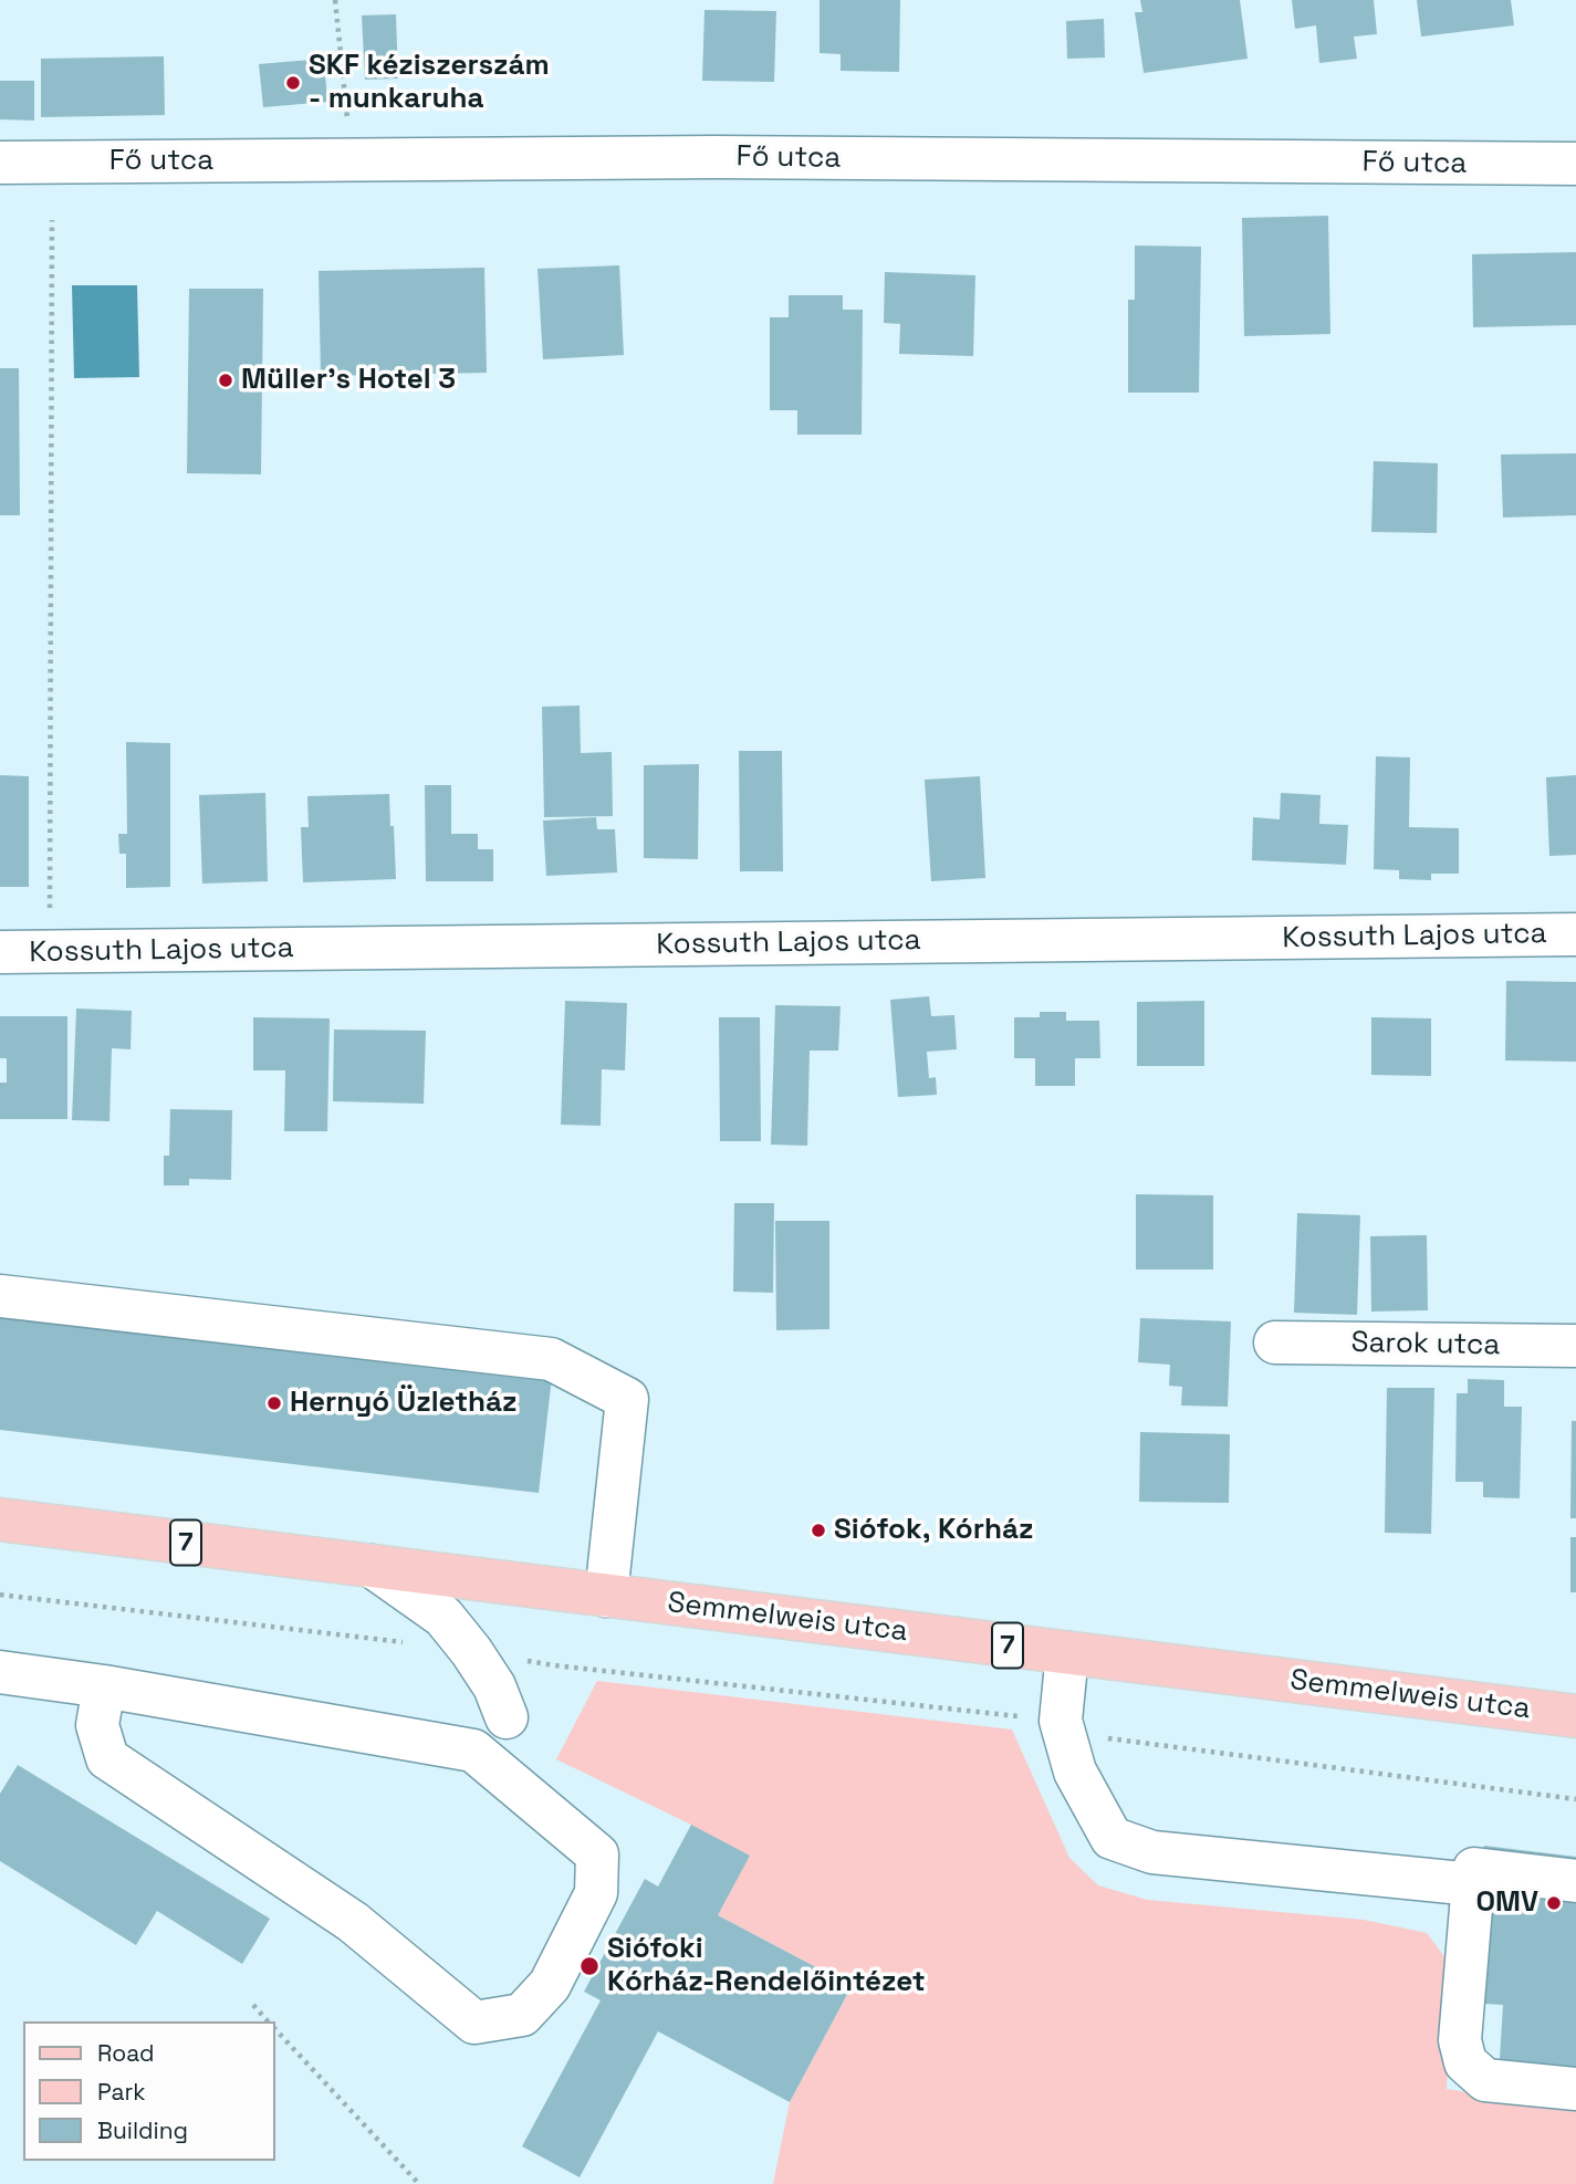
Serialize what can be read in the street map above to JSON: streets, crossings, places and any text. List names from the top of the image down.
{
  "streets": {
    "main road": ["7", "Semmelweis utca"],
    "street": ["Fő utca", "Kossuth Lajos utca", "Sarok utca"]
  },
  "places": [
    "SKF kéziszerszám - munkaruha",
    "Müller's Hotel 3",
    "Hernyó Üzletház",
    "Siófok, Kórház",
    "OMV",
    "Siófoki Kórház-Rendelőintézet"
  ],
  "legend": ["Road", "Park", "Building"]
}
